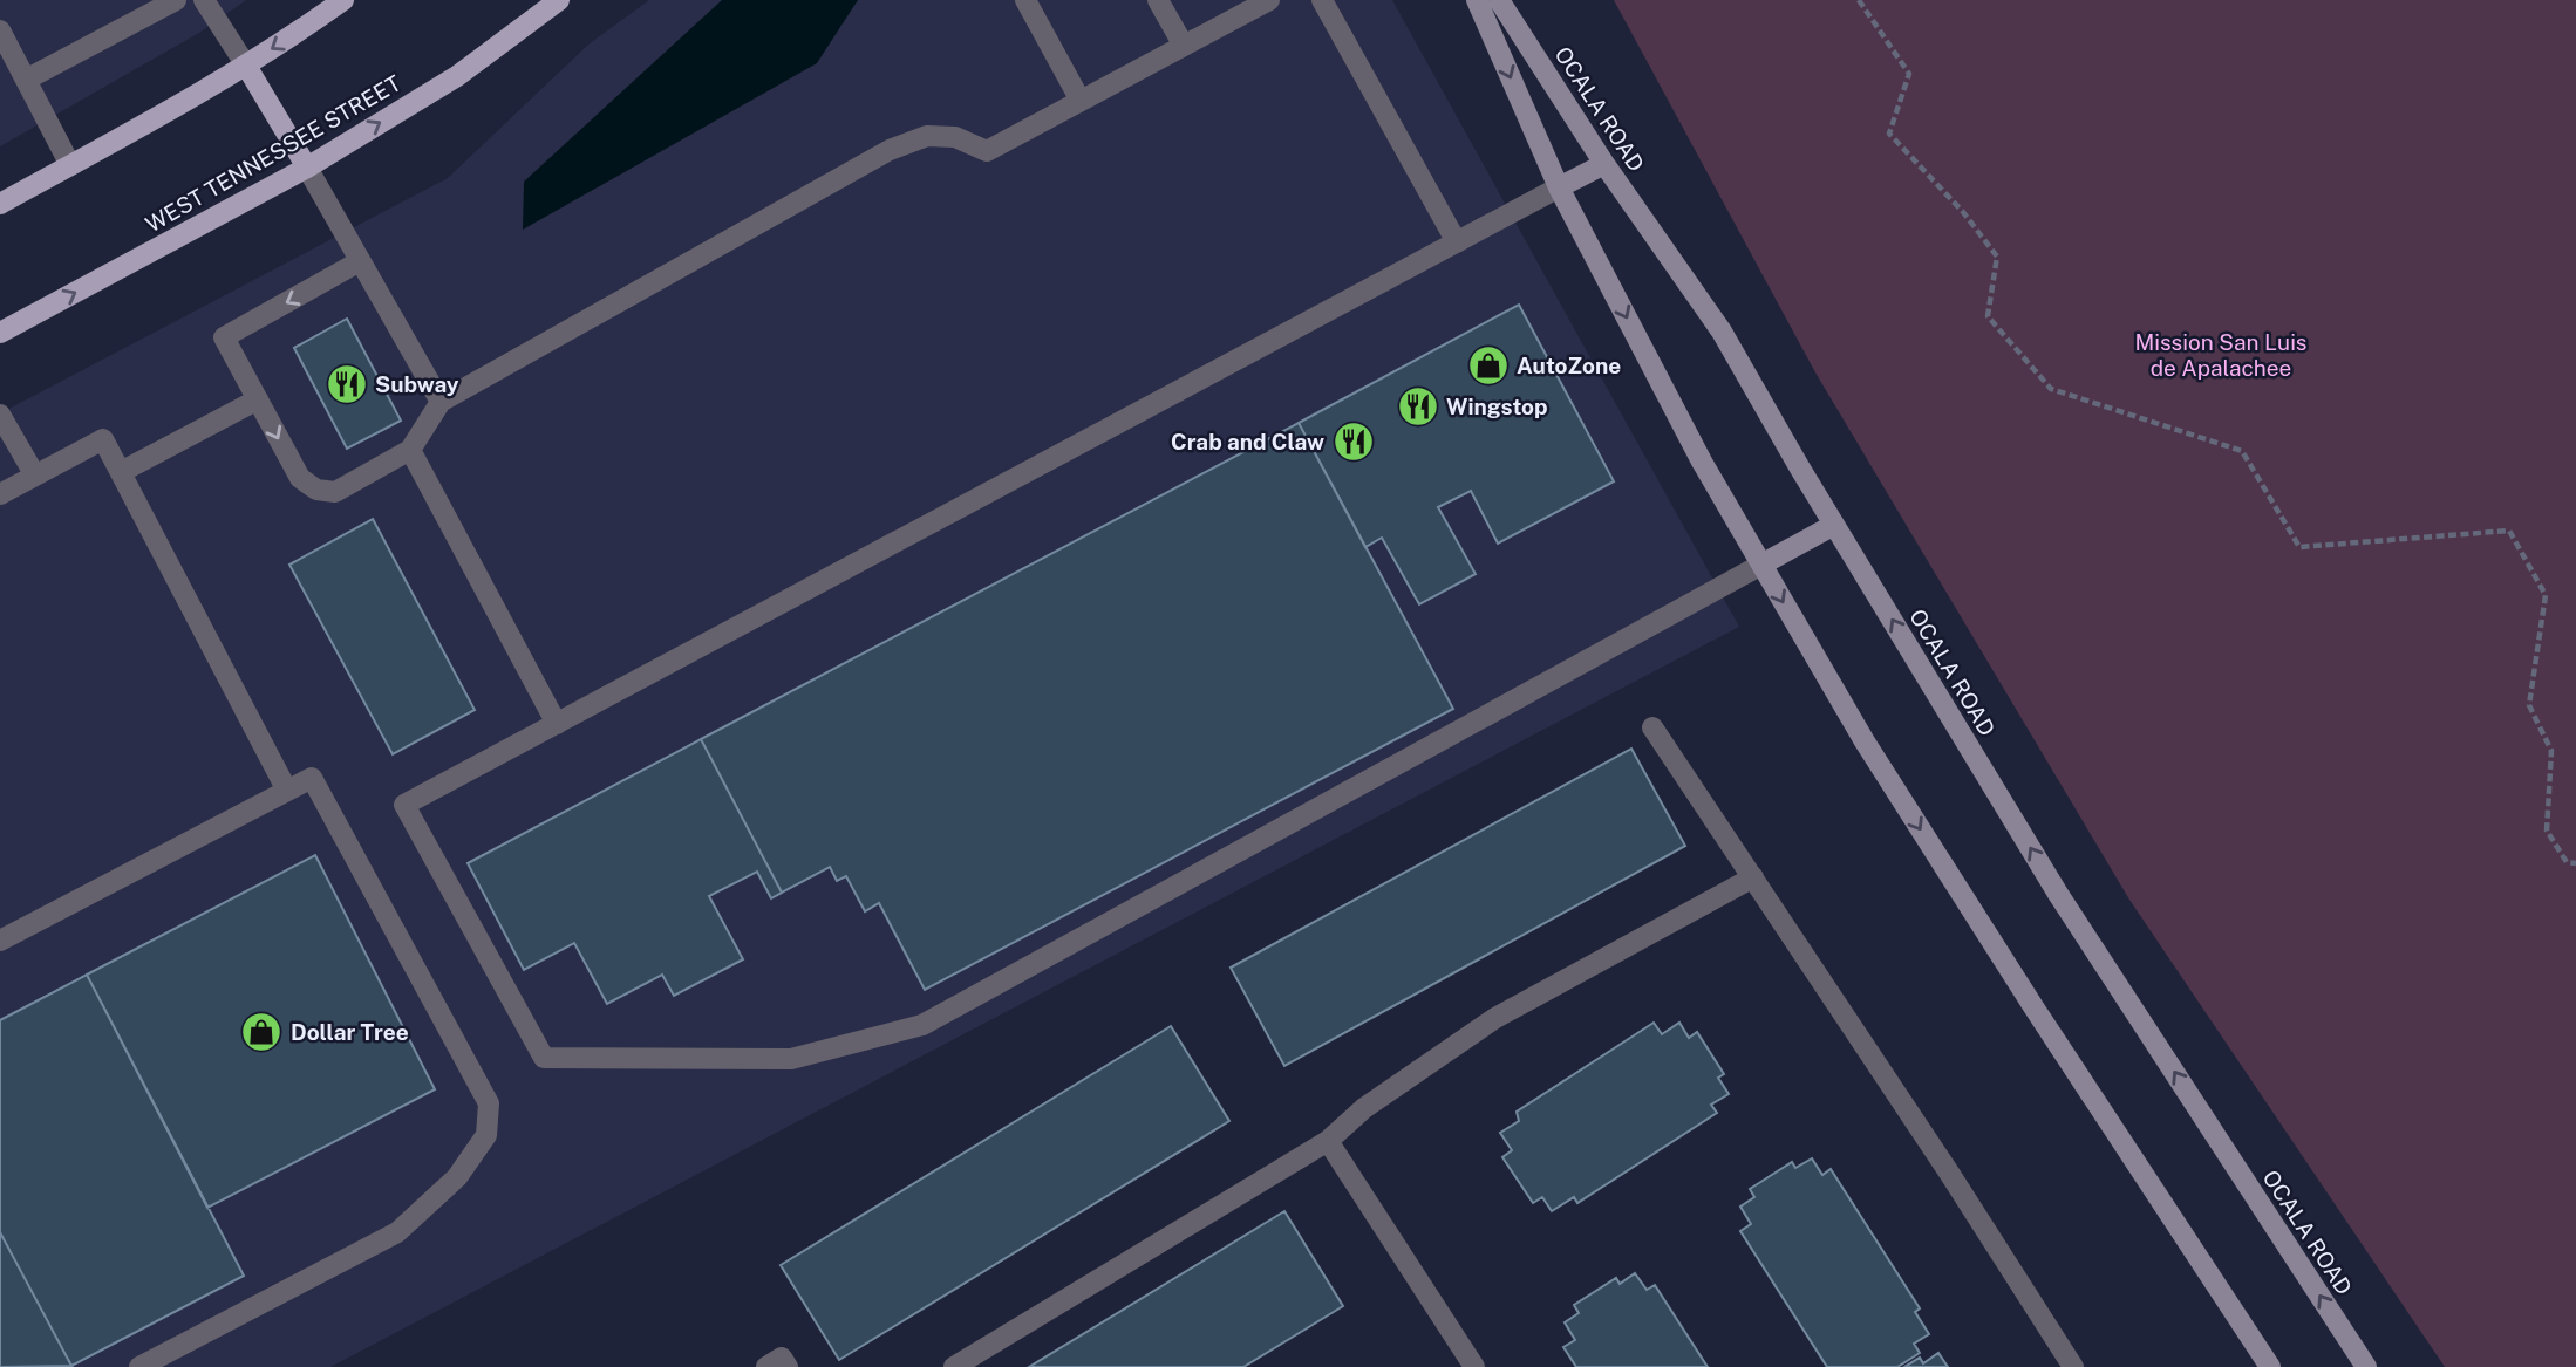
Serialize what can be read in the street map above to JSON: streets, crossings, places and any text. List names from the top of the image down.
{
  "streets": {
    "main road": ["OCALA ROAD", "WEST TENNESSEE STREET"]
  },
  "parks": ["Mission San Luis de Apalachee"],
  "places": {
    "shop": ["AutoZone", "Dollar Tree"],
    "restaurant": ["Subway", "Wingstop", "Crab and Claw"]
  }
}
